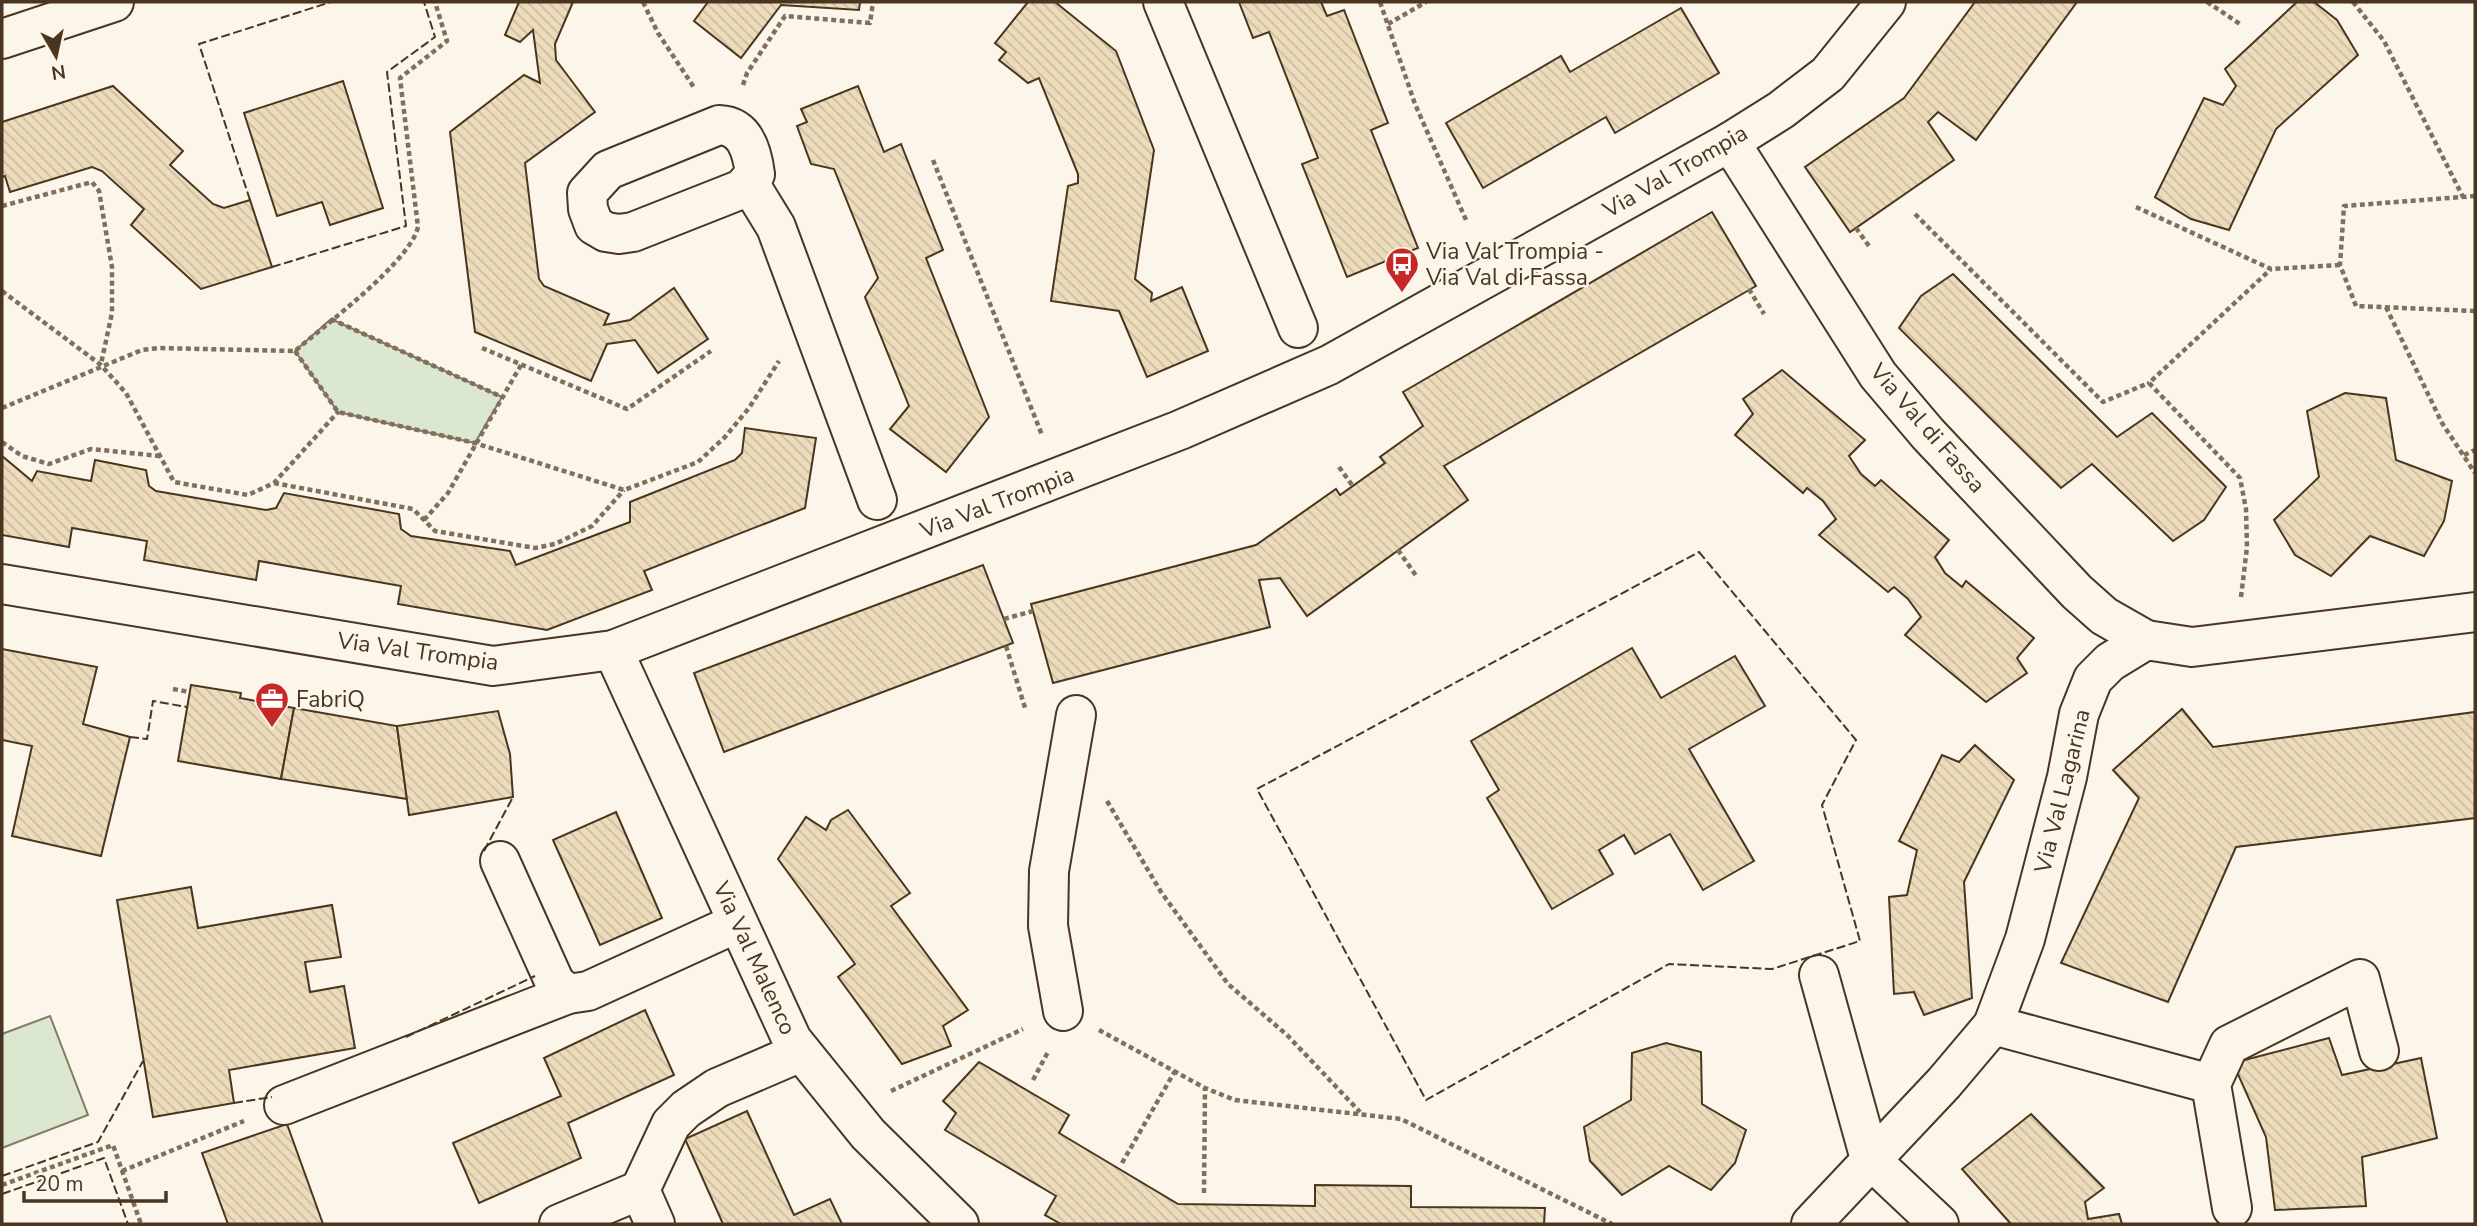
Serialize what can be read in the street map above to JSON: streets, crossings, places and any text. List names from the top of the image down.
{
  "streets": {
    "street": [
      "Via Val Trompia",
      "Via Val di Fassa",
      "Via Val Lagarina",
      "Via Val Malenco"
    ]
  },
  "crossings": [
    ["Via Val Trompia", "Via Val di Fassa"],
    ["Via Val Trompia", "Via Val Malenco"],
    ["Via Val di Fassa", "Via Val Lagarina"]
  ],
  "places": {
    "bus stop": ["Via Val Trompia - Via Val di Fassa"],
    "office": ["FabriQ"]
  },
  "scale_bar": "20 m",
  "north": "bottom"
}
